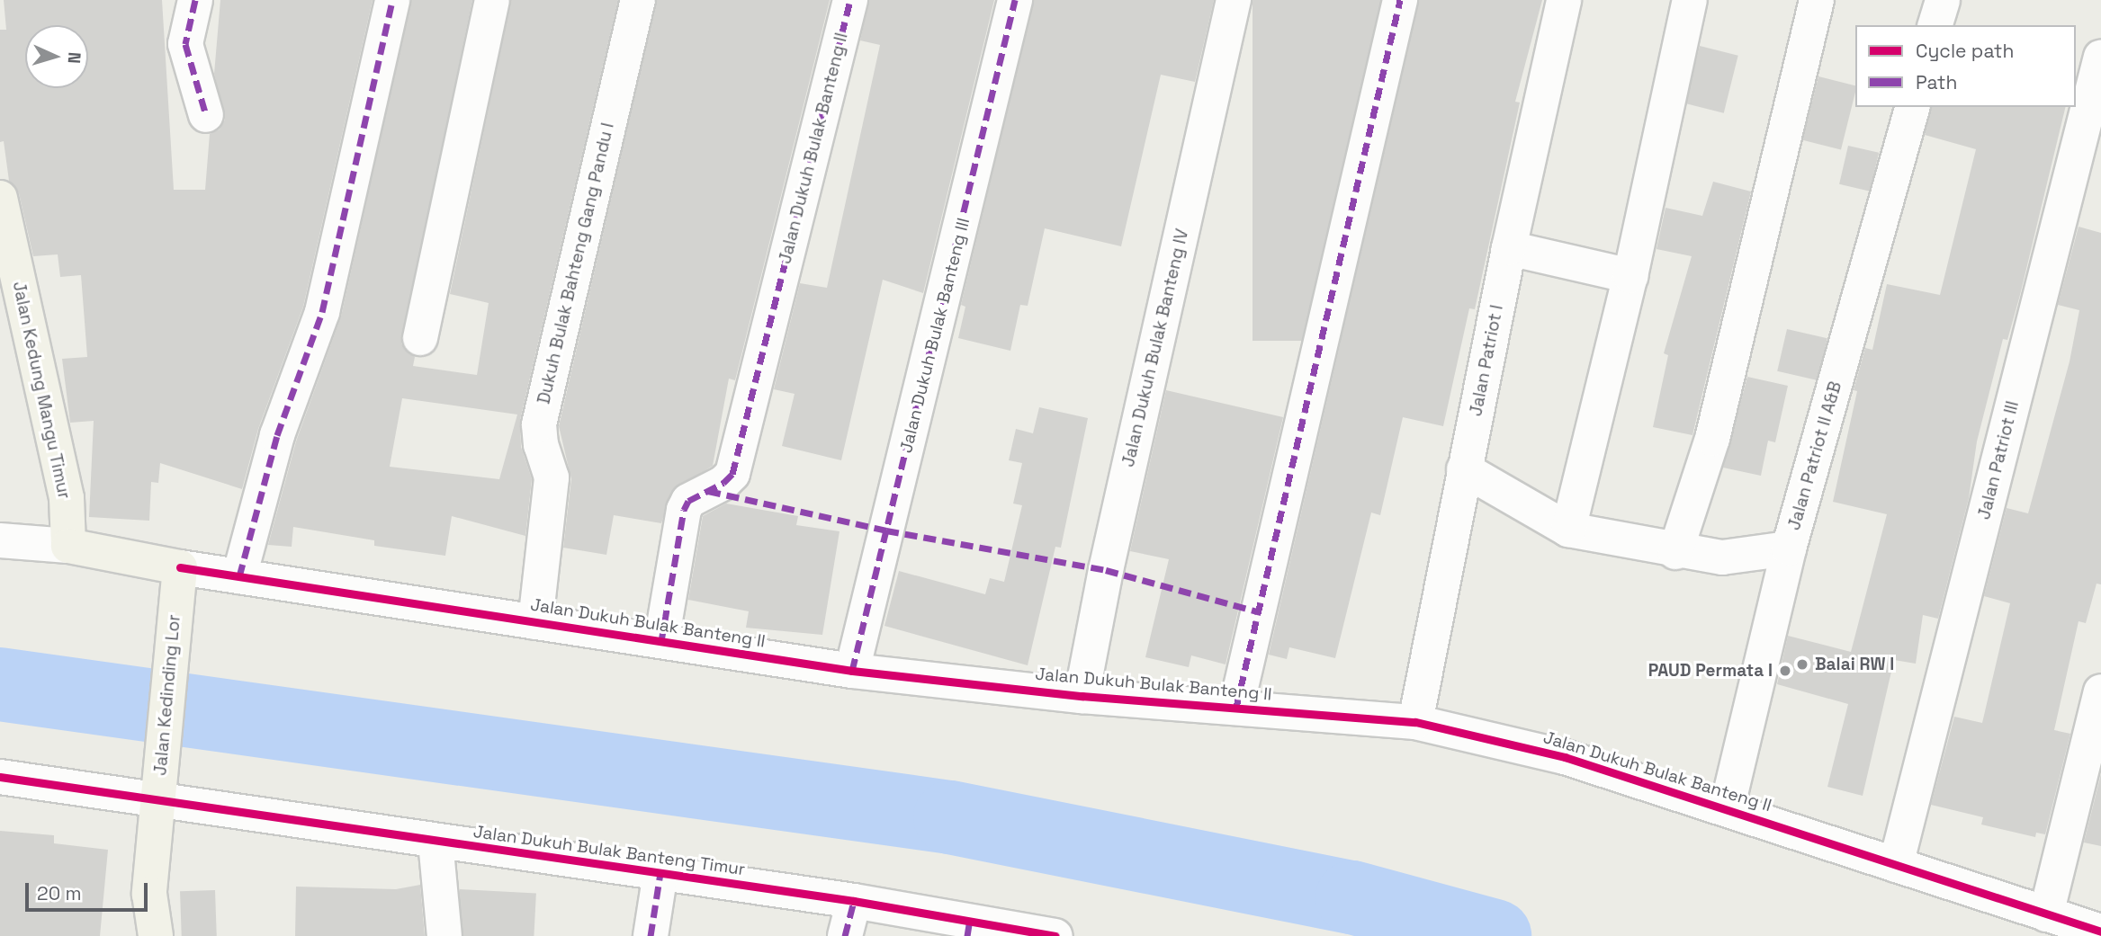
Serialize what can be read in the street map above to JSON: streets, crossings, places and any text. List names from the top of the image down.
{
  "streets": {
    "main road": ["Jalan Kedung Mangu Timur", "Jalan Kedinding Lor"],
    "street": [
      "Jalan Dukuh Bulak Banteng II",
      "Dukuh Bulak Bahteng Gang Pandu I",
      "Jalan Dukuh Bulak Banteng III",
      "Jalan Dukuh Bulak Banteng IV",
      "Jalan Patriot I",
      "Jalan Patriot II A&B",
      "Jalan Patriot III",
      "Jalan Dukuh Bulak Banteng Timur"
    ]
  },
  "crossings": [
    ["Jalan Dukuh Bulak Banteng II", "Dukuh Bulak Bahteng Gang Pandu I"],
    ["Jalan Dukuh Bulak Banteng II", "Jalan Dukuh Bulak Banteng III"],
    ["Jalan Dukuh Bulak Banteng II", "Jalan Dukuh Bulak Banteng IV"],
    ["Jalan Dukuh Bulak Banteng II", "Jalan Patriot I"],
    ["Jalan Dukuh Bulak Banteng II", "Jalan Patriot II A&B"],
    ["Jalan Dukuh Bulak Banteng II", "Jalan Patriot III"],
    ["Jalan Dukuh Bulak Banteng II", "Jalan Kedinding Lor"],
    ["Jalan Kedinding Lor", "Jalan Dukuh Bulak Banteng Timur"]
  ],
  "places": ["Balai RW I", "PAUD Permata I"],
  "legend": ["Cycle path", "Path"],
  "scale_bar": "20 m",
  "north": "right"
}
